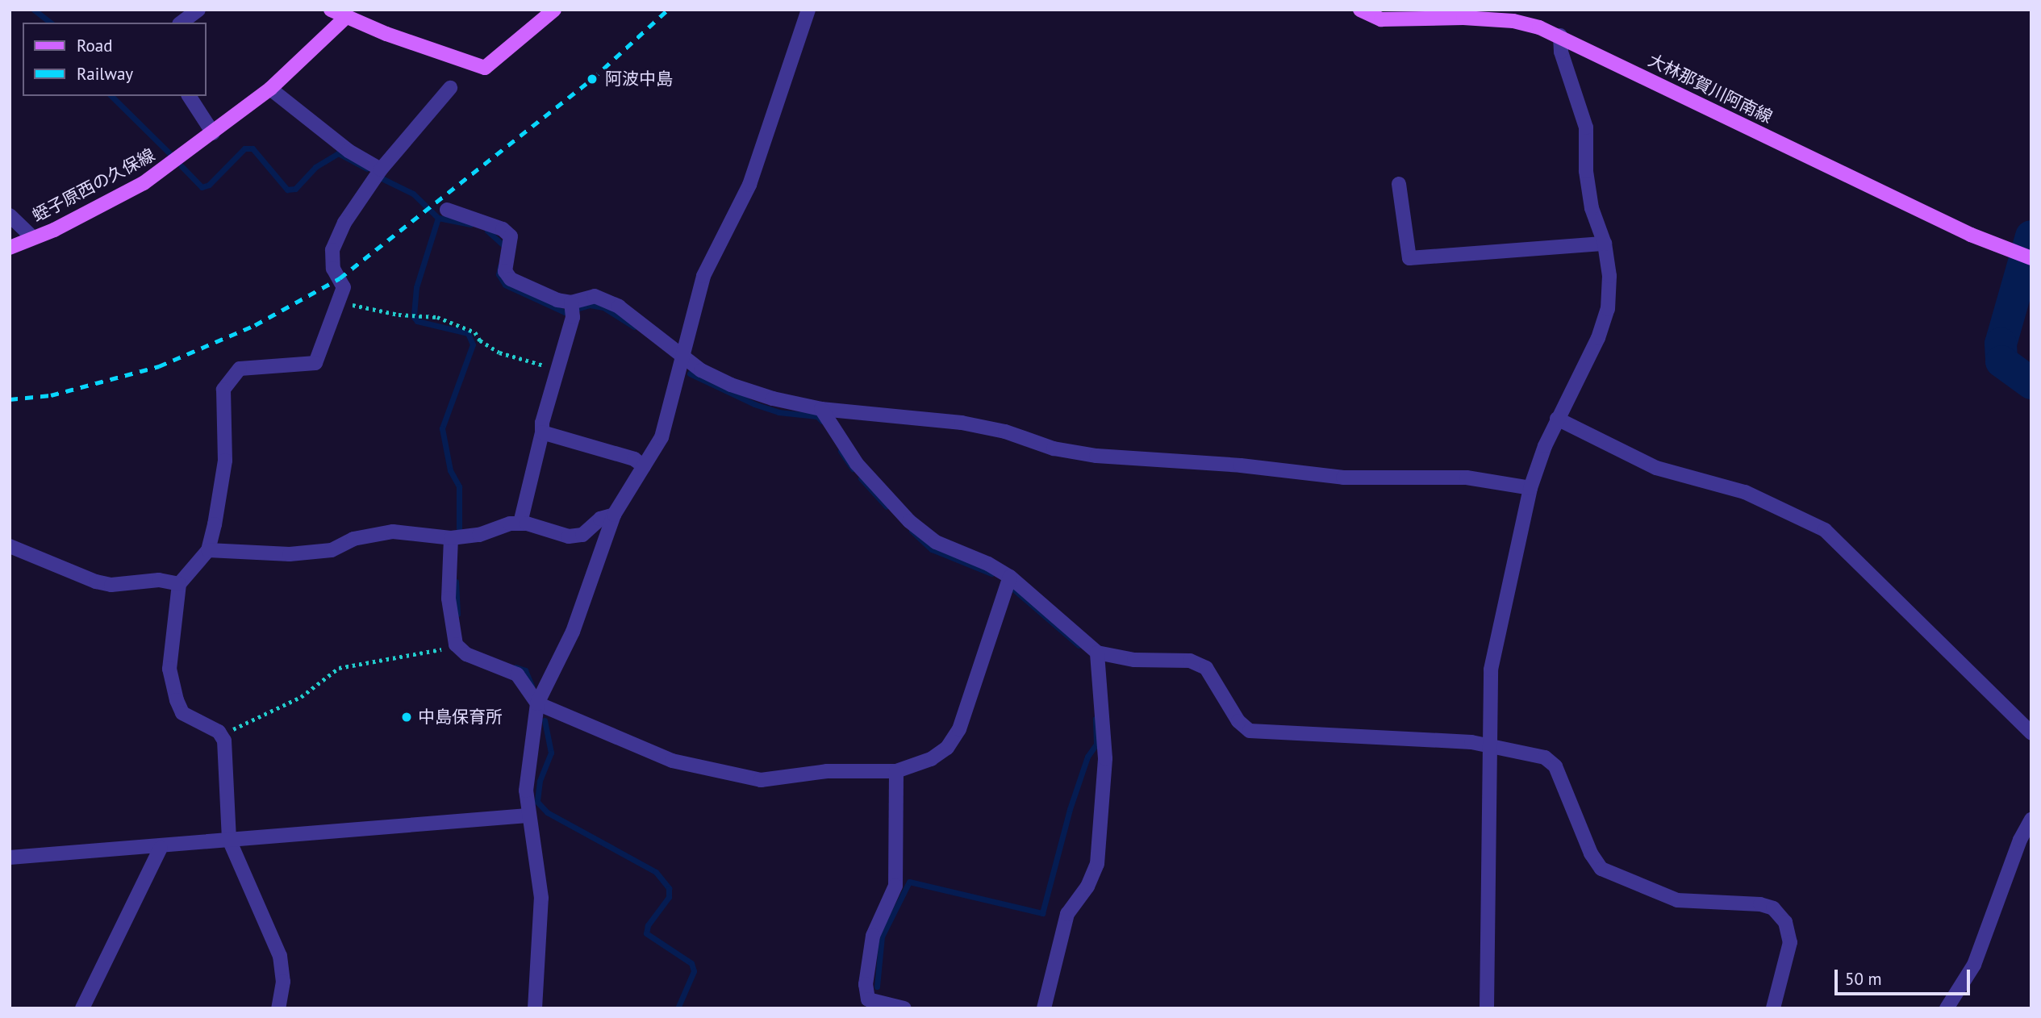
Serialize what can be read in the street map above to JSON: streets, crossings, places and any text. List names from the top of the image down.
{
  "streets": {
    "main road": ["大林那賀川阿南線", "蛭子原西の久保線"]
  },
  "places": ["阿波中島", "中島保育所"],
  "legend": ["Road", "Railway"],
  "scale_bar": "50 m"
}
